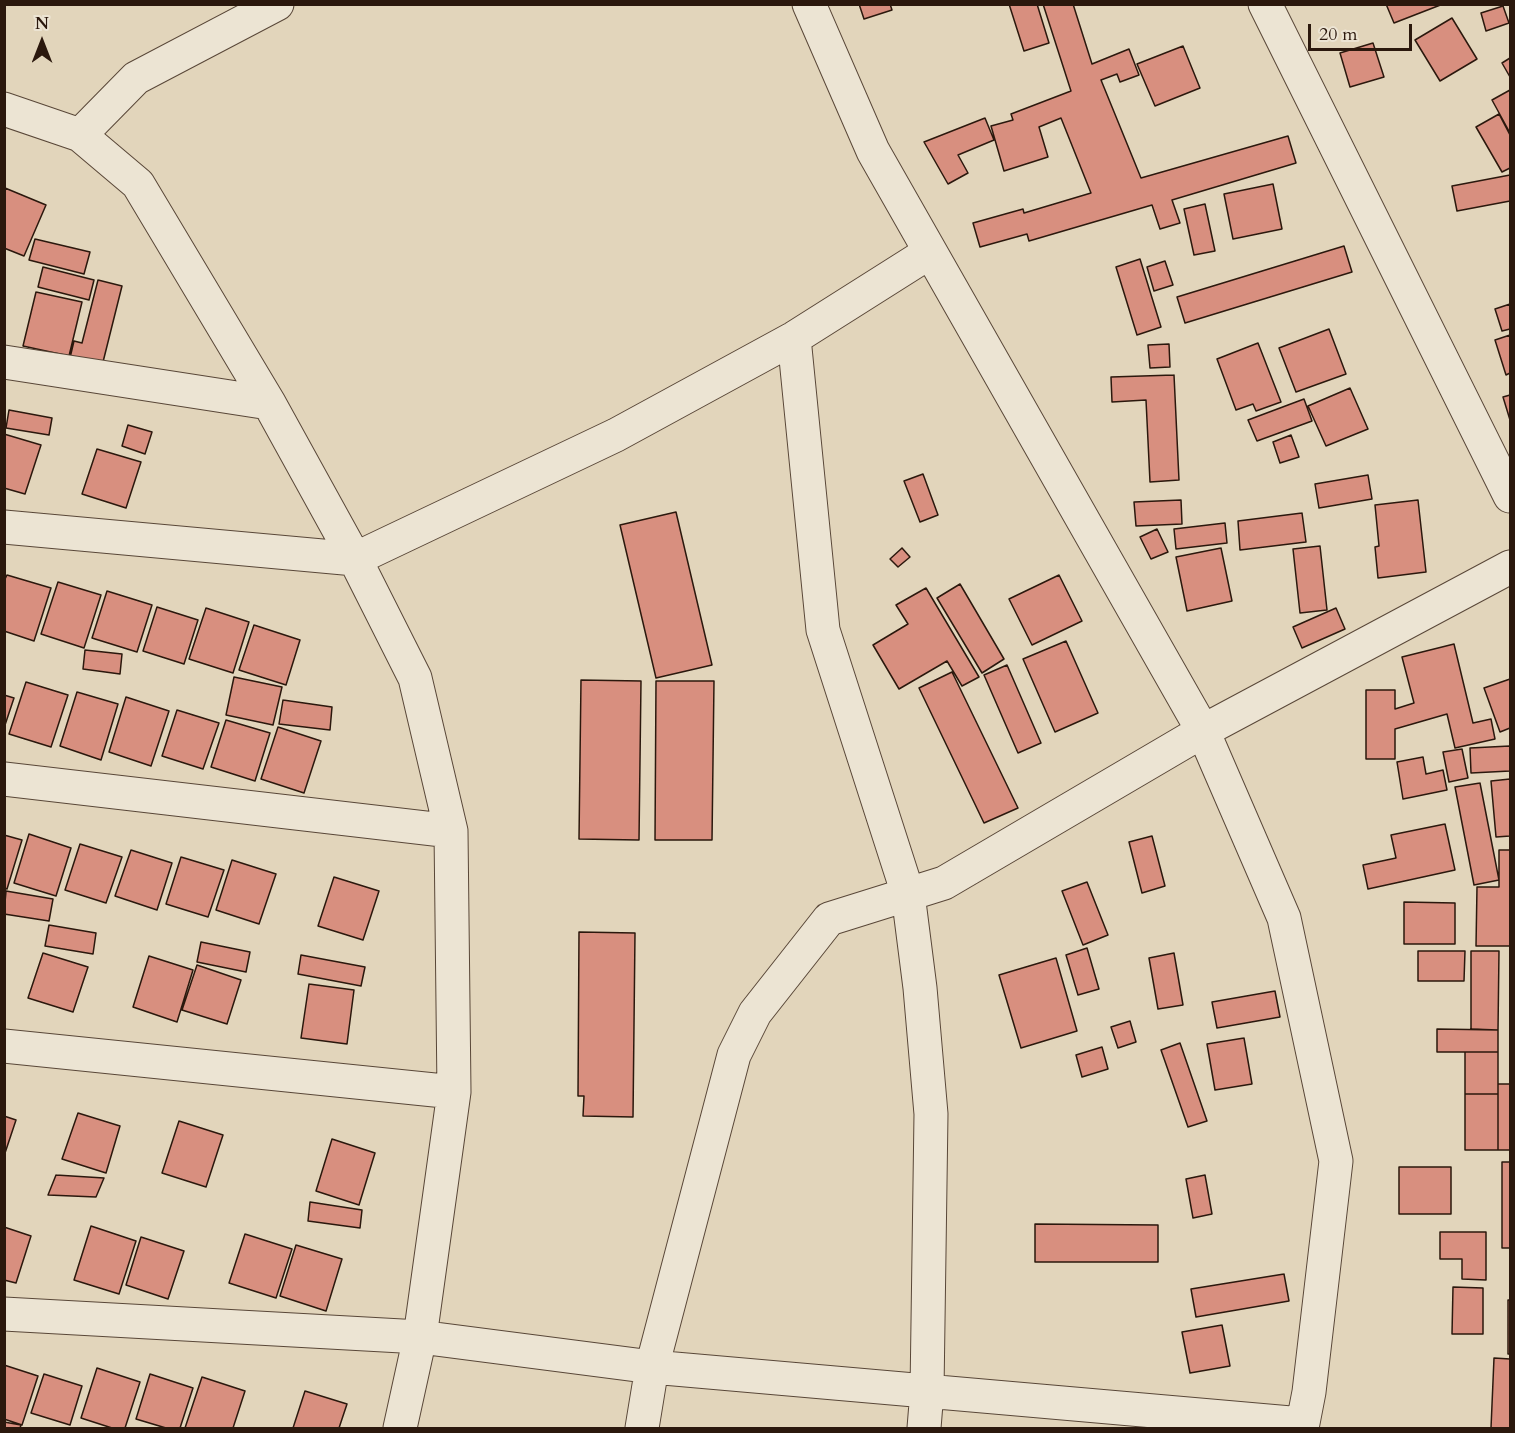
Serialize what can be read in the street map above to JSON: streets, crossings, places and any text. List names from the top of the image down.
{
  "scale_bar": "20 m",
  "north": "top"
}
